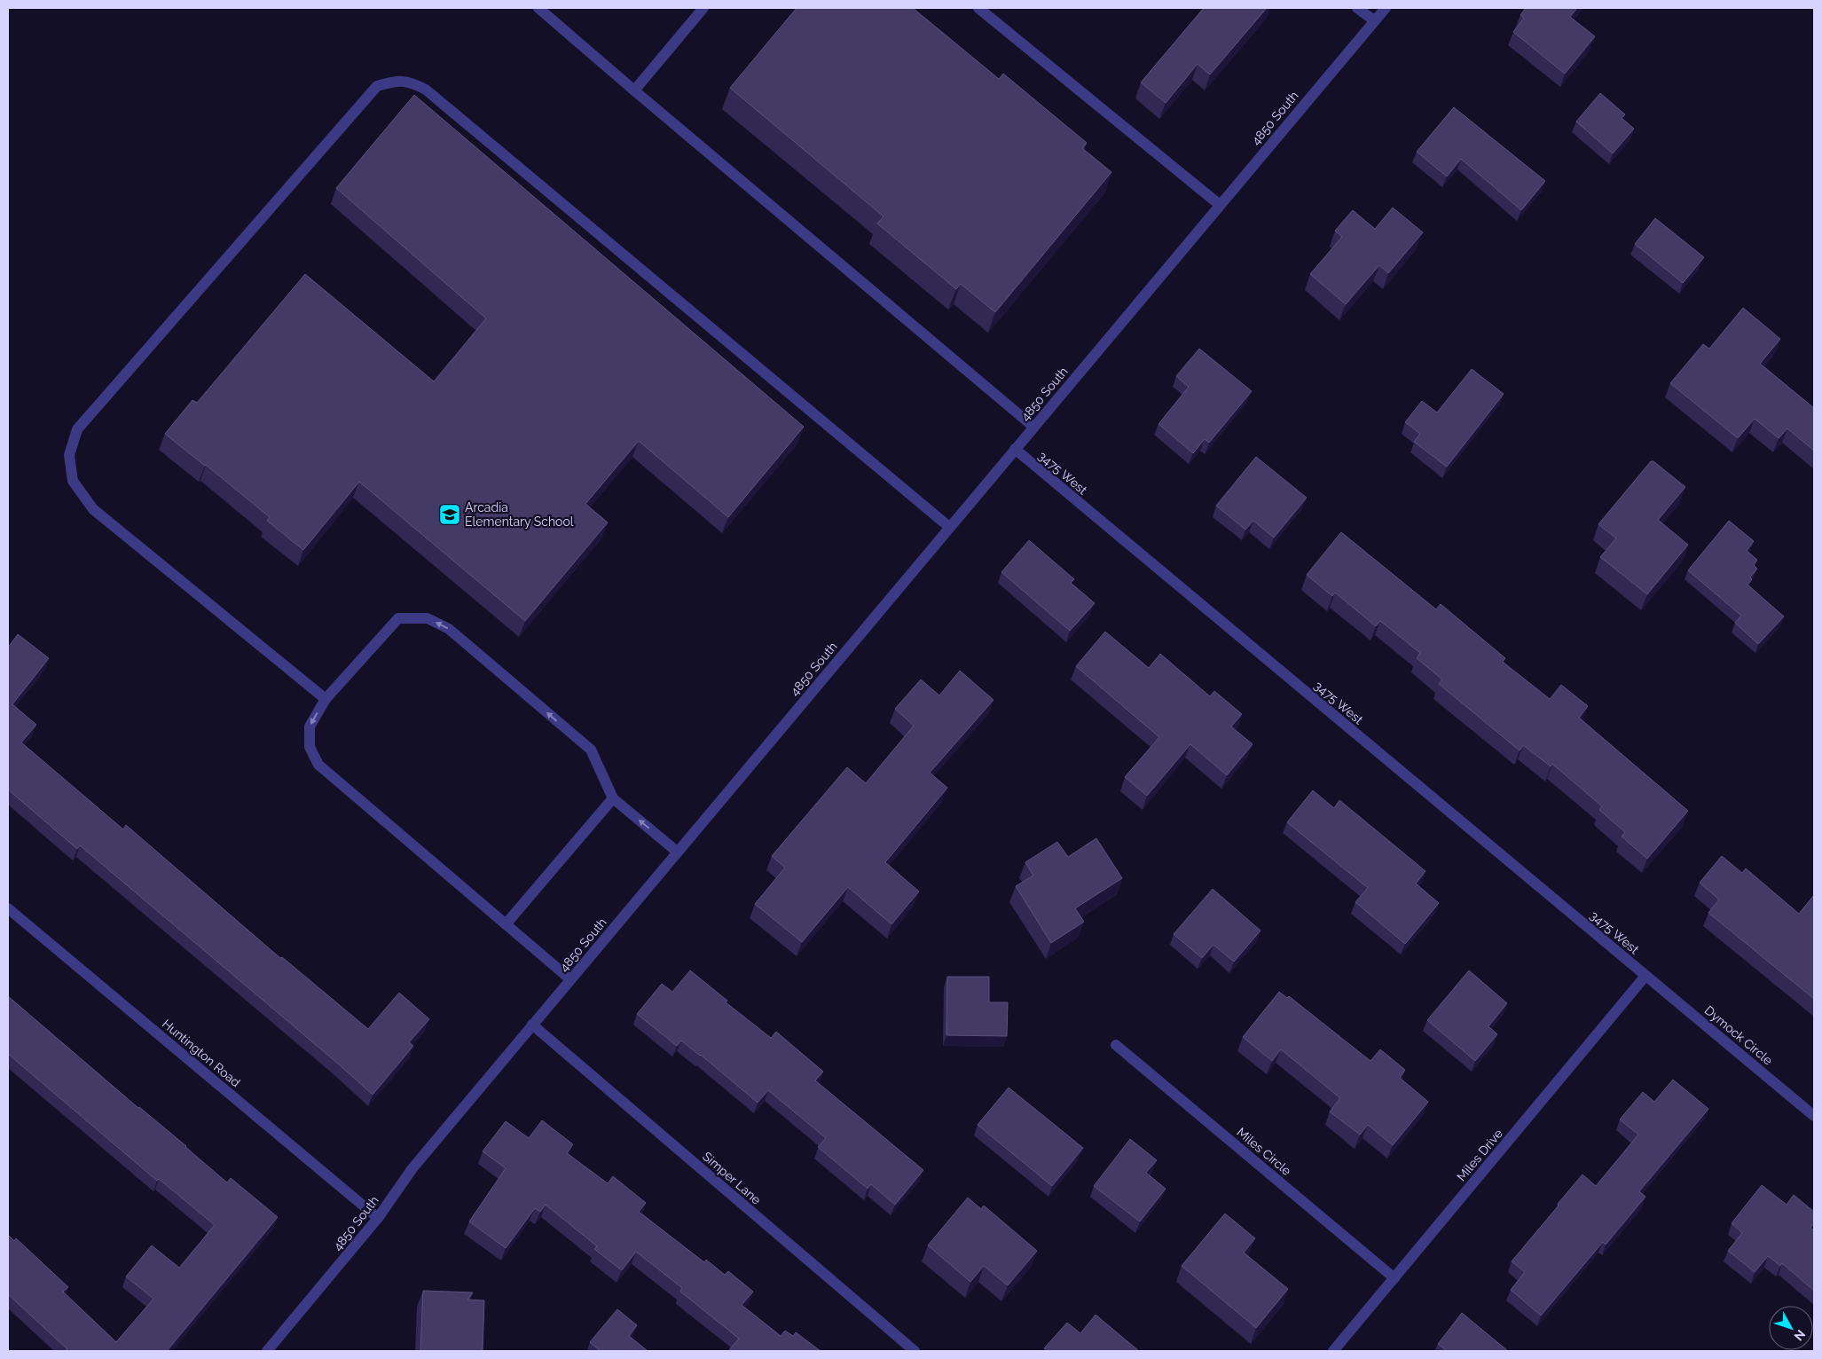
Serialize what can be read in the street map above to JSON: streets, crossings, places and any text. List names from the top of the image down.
{
  "streets": {
    "street": [
      "4850 South",
      "3475 West",
      "Dymock Circle",
      "Huntington Road",
      "Miles Circle",
      "Miles Drive",
      "Simper Lane"
    ]
  },
  "crossings": [
    ["4850 South", "3475 West"],
    ["4850 South", "Huntington Road"],
    ["4850 South", "Simper Lane"],
    ["3475 West", "Dymock Circle"],
    ["3475 West", "Miles Drive"],
    ["Dymock Circle", "Miles Drive"],
    ["Miles Circle", "Miles Drive"]
  ],
  "places": {
    "school or university": ["Arcadia Elementary School"]
  },
  "north": "bottom right"
}
